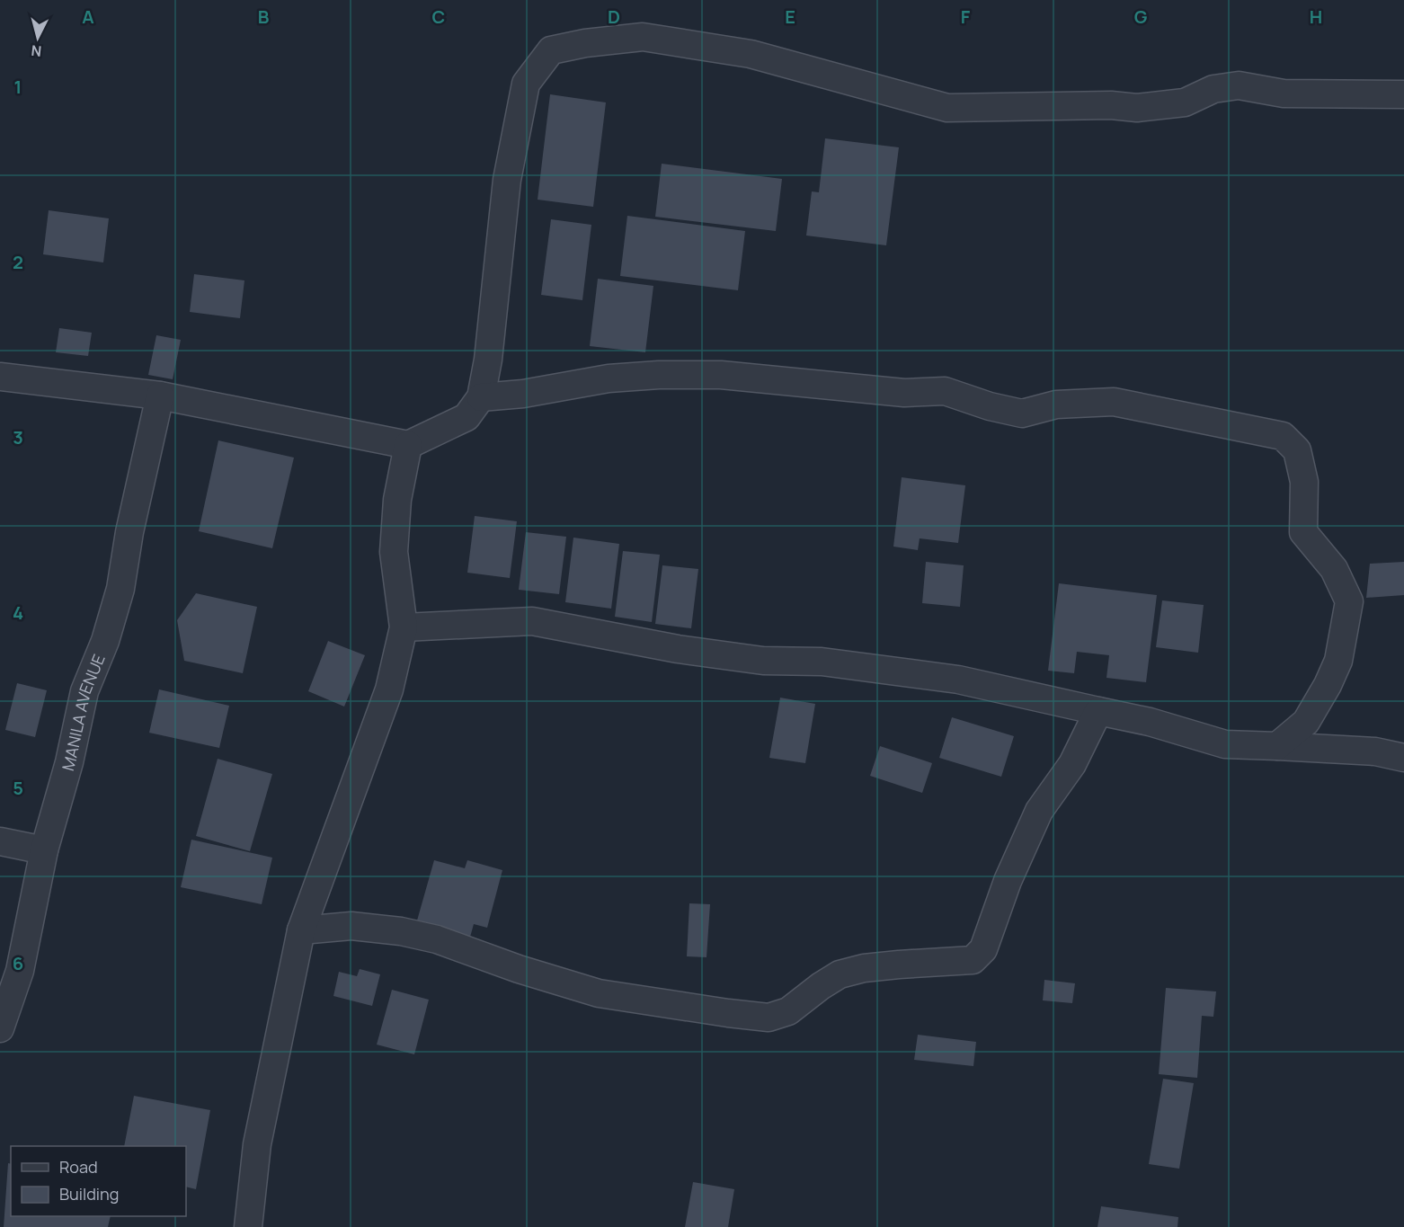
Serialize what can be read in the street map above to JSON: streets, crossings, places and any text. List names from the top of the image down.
{
  "streets": {
    "street": ["MANILA AVENUE"]
  },
  "legend": ["Road", "Building"],
  "north": "bottom",
  "grid": {
    "columns": [
      "A",
      "B",
      "C",
      "D",
      "E",
      "F",
      "G",
      "H"
    ],
    "rows": [
      "1",
      "2",
      "3",
      "4",
      "5",
      "6"
    ]
  }
}
